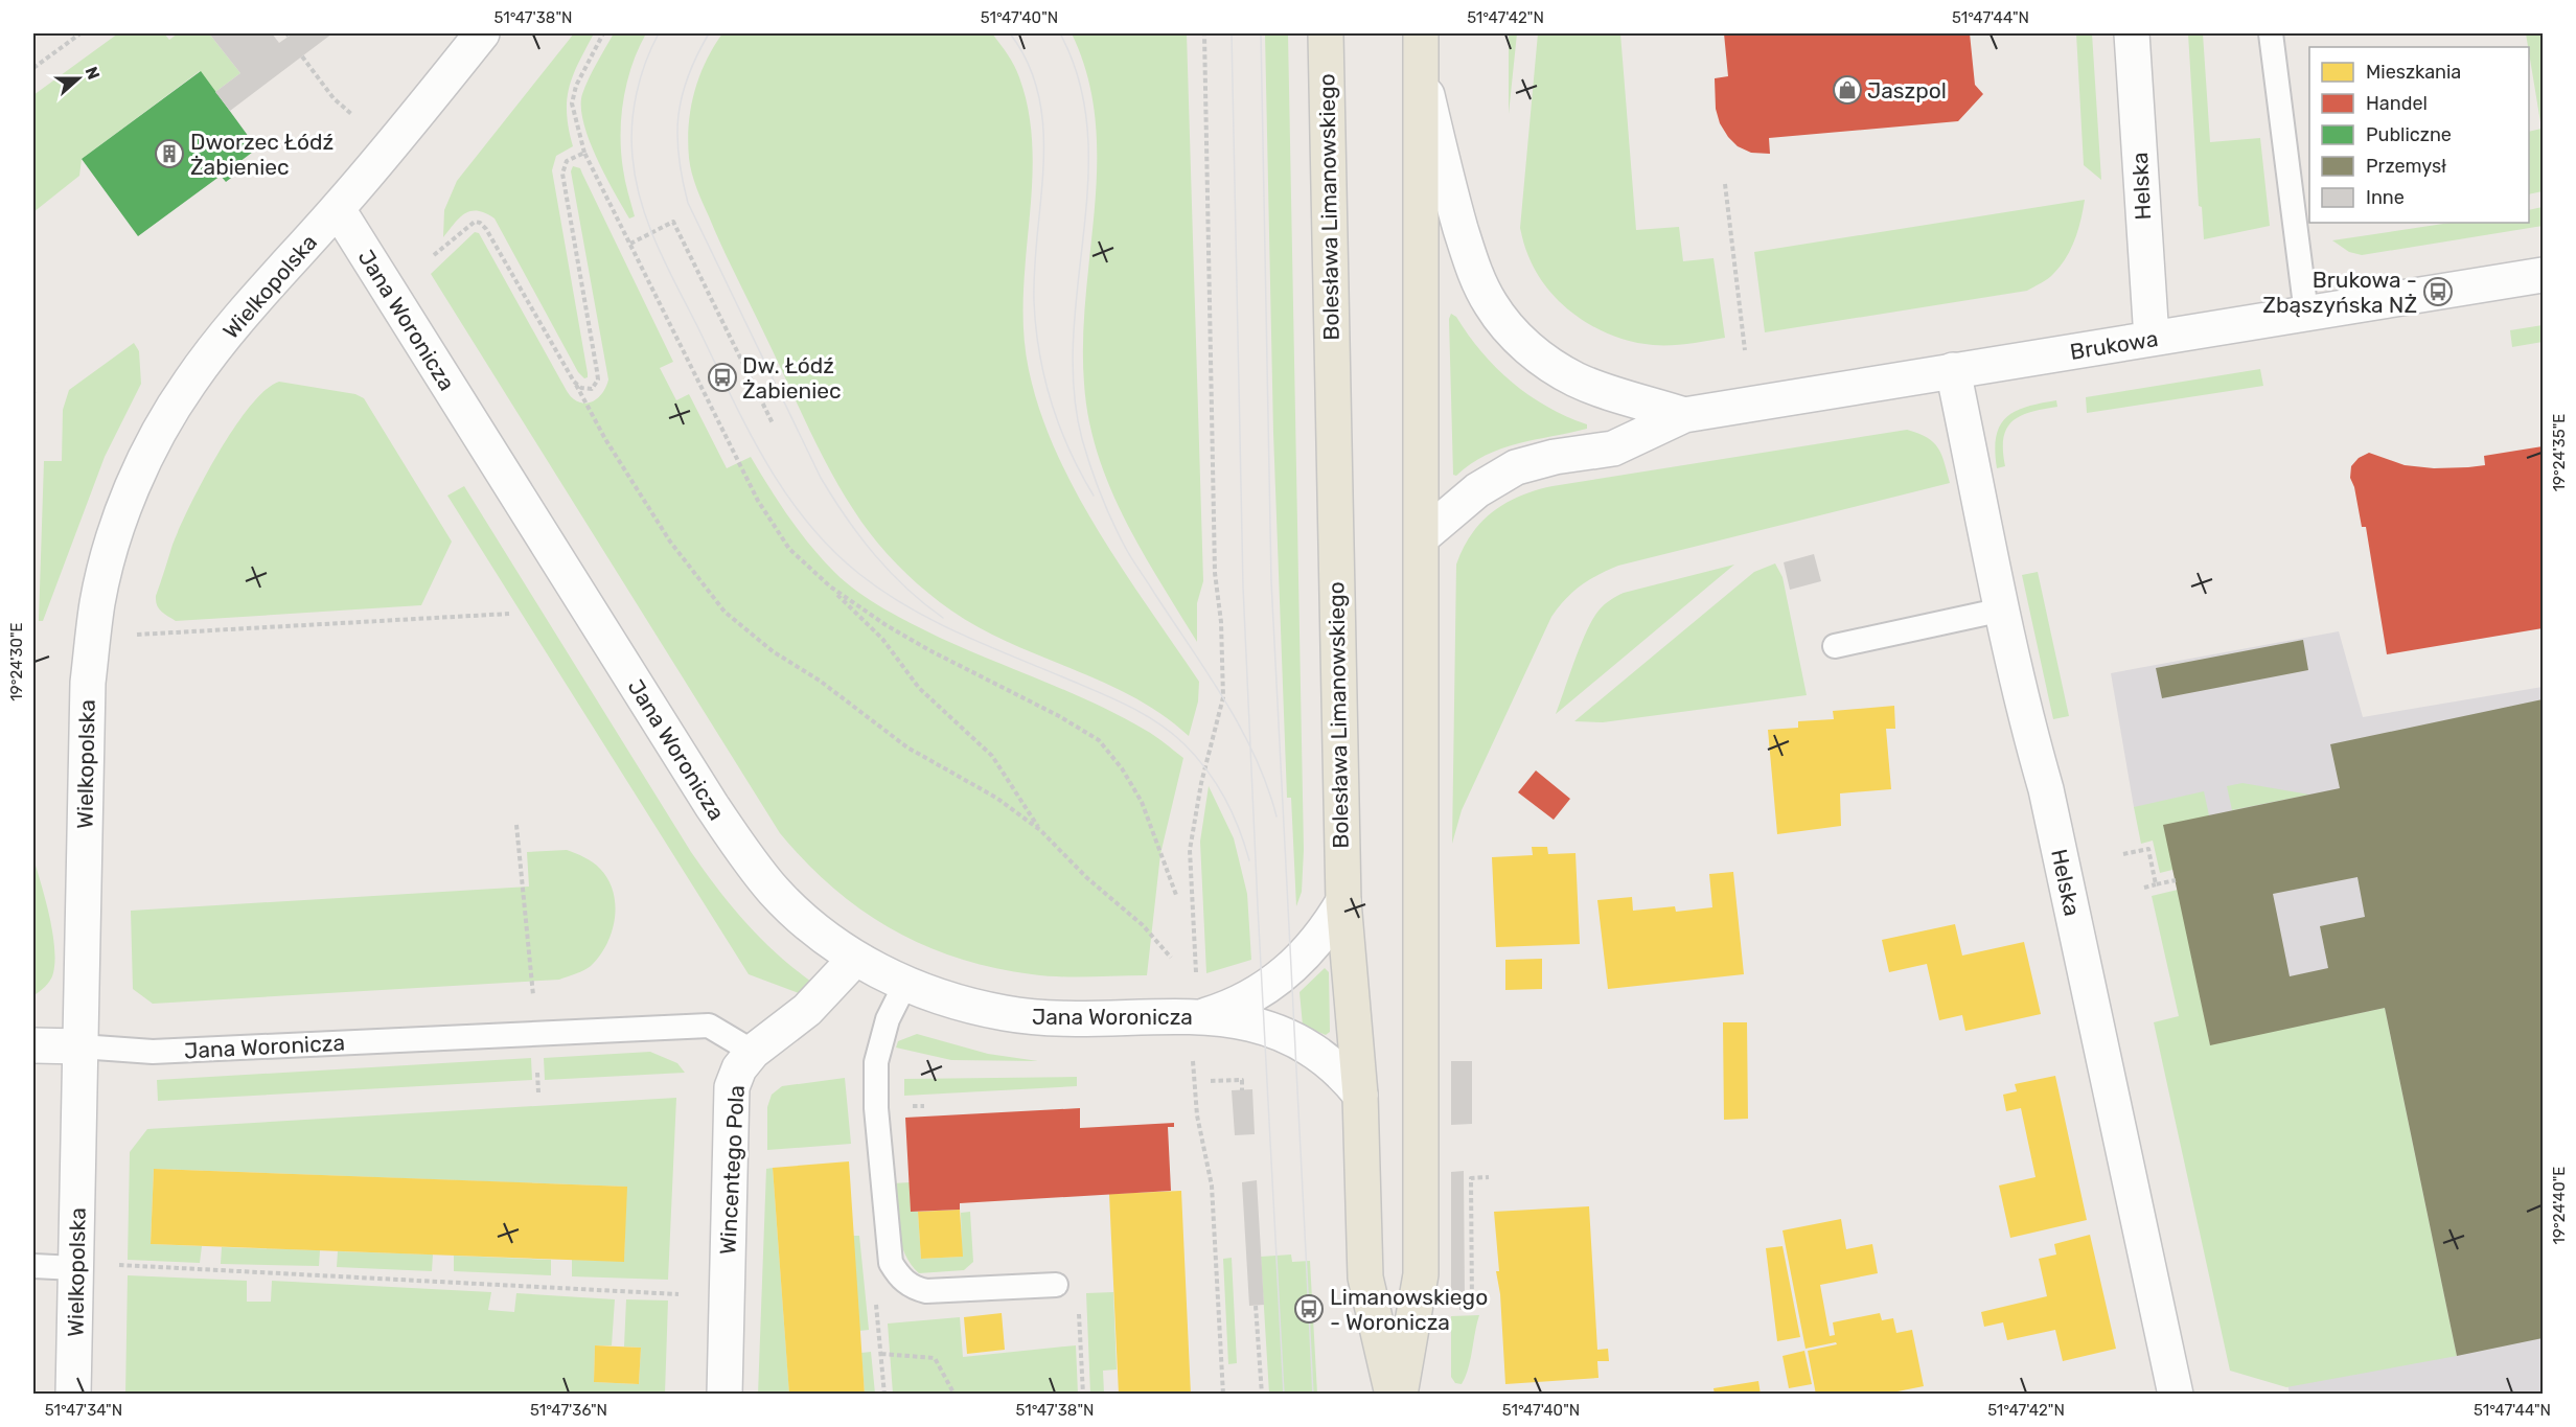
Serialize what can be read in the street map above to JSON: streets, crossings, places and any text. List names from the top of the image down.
{
  "streets": {
    "main road": ["Bolesława Limanowskiego"],
    "street": [
      "Helska",
      "Wielkopolska",
      "Jana Woronicza",
      "Brukowa",
      "Wincentego Pola"
    ]
  },
  "crossings": [
    ["Helska", "Brukowa"],
    ["Wielkopolska", "Jana Woronicza"],
    ["Jana Woronicza", "Wincentego Pola"]
  ],
  "places": {
    "shop": ["Jaszpol"],
    "building": ["Dworzec Łódź Żabieniec"],
    "bus stop": ["Brukowa - Zbąszyńska NŻ", "Dw. Łódź Żabieniec", "Limanowskiego - Woronicza"]
  },
  "legend": [
    "Mieszkania",
    "Handel",
    "Publiczne",
    "Przemysł",
    "Inne"
  ],
  "north": "right",
  "coordinates": [
    "51°47'38\"N",
    "51°47'40\"N",
    "51°47'42\"N",
    "51°47'44\"N",
    "19°24'35\"E",
    "19°24'30\"E",
    "19°24'40\"E",
    "51°47'34\"N",
    "51°47'36\"N"
  ]
}
